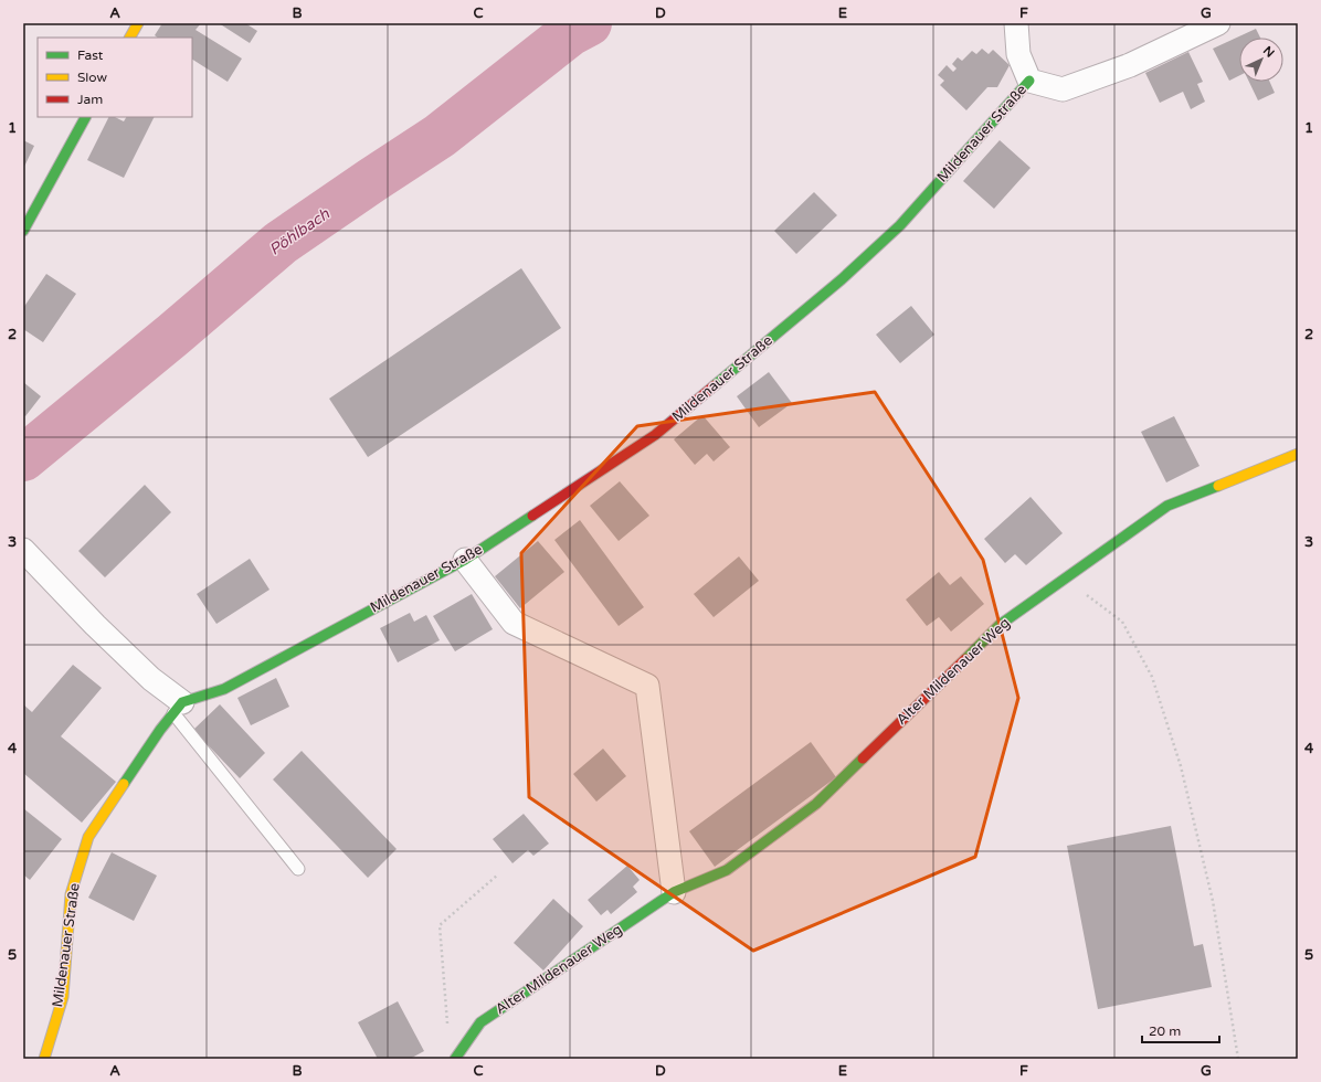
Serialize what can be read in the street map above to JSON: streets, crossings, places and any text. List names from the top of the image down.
{
  "streets": {
    "street": ["Mildenauer Straße", "Alter Mildenauer Weg"]
  },
  "water": ["Pöhlbach"],
  "legend": ["Fast", "Slow", "Jam"],
  "scale_bar": "20 m",
  "north": "top right",
  "grid": {
    "columns": [
      "A",
      "B",
      "C",
      "D",
      "E",
      "F",
      "G"
    ],
    "rows": [
      "1",
      "2",
      "3",
      "4",
      "5"
    ]
  }
}
